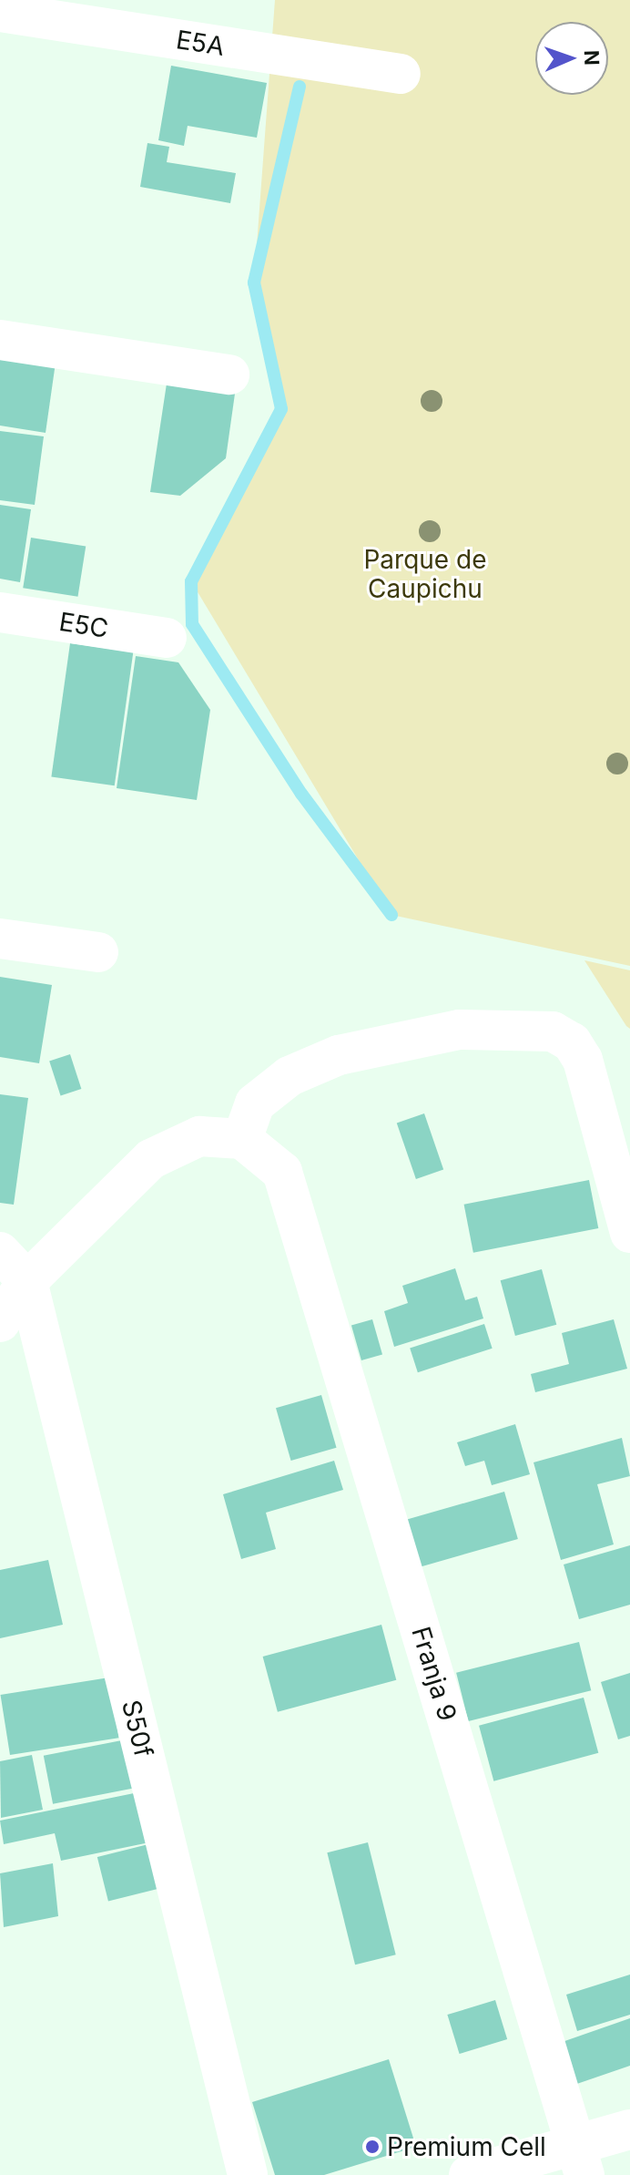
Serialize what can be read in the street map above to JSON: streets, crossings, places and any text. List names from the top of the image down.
{
  "streets": {
    "street": [
      "E5A",
      "E5C",
      "Franja 9",
      "S50f"
    ]
  },
  "parks": ["Parque de Caupichu"],
  "places": ["Premium Cell"],
  "north": "right"
}
